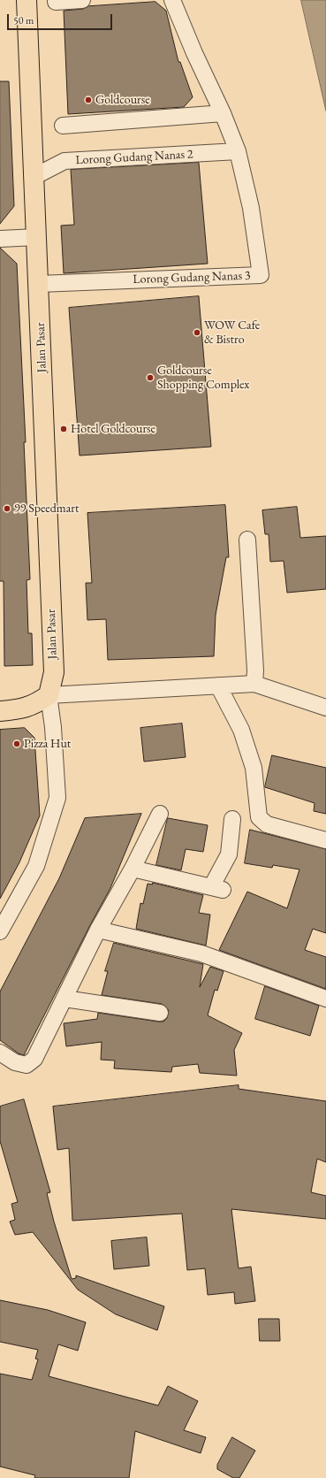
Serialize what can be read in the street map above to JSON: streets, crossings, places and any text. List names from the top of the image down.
{
  "streets": {
    "highway": ["Jalan Pasar"],
    "street": ["Lorong Gudang Nanas 2", "Lorong Gudang Nanas 3"]
  },
  "crossings": [
    ["Lorong Gudang Nanas 2", "Lorong Gudang Nanas 3"],
    ["Lorong Gudang Nanas 2", "Jalan Pasar"],
    ["Lorong Gudang Nanas 3", "Jalan Pasar"]
  ],
  "places": [
    "Goldcourse",
    "WOW Cafe & Bistro",
    "Goldcourse Shopping Complex",
    "Hotel Goldcourse",
    "99 Speedmart",
    "Pizza Hut"
  ],
  "scale_bar": "50 m"
}
